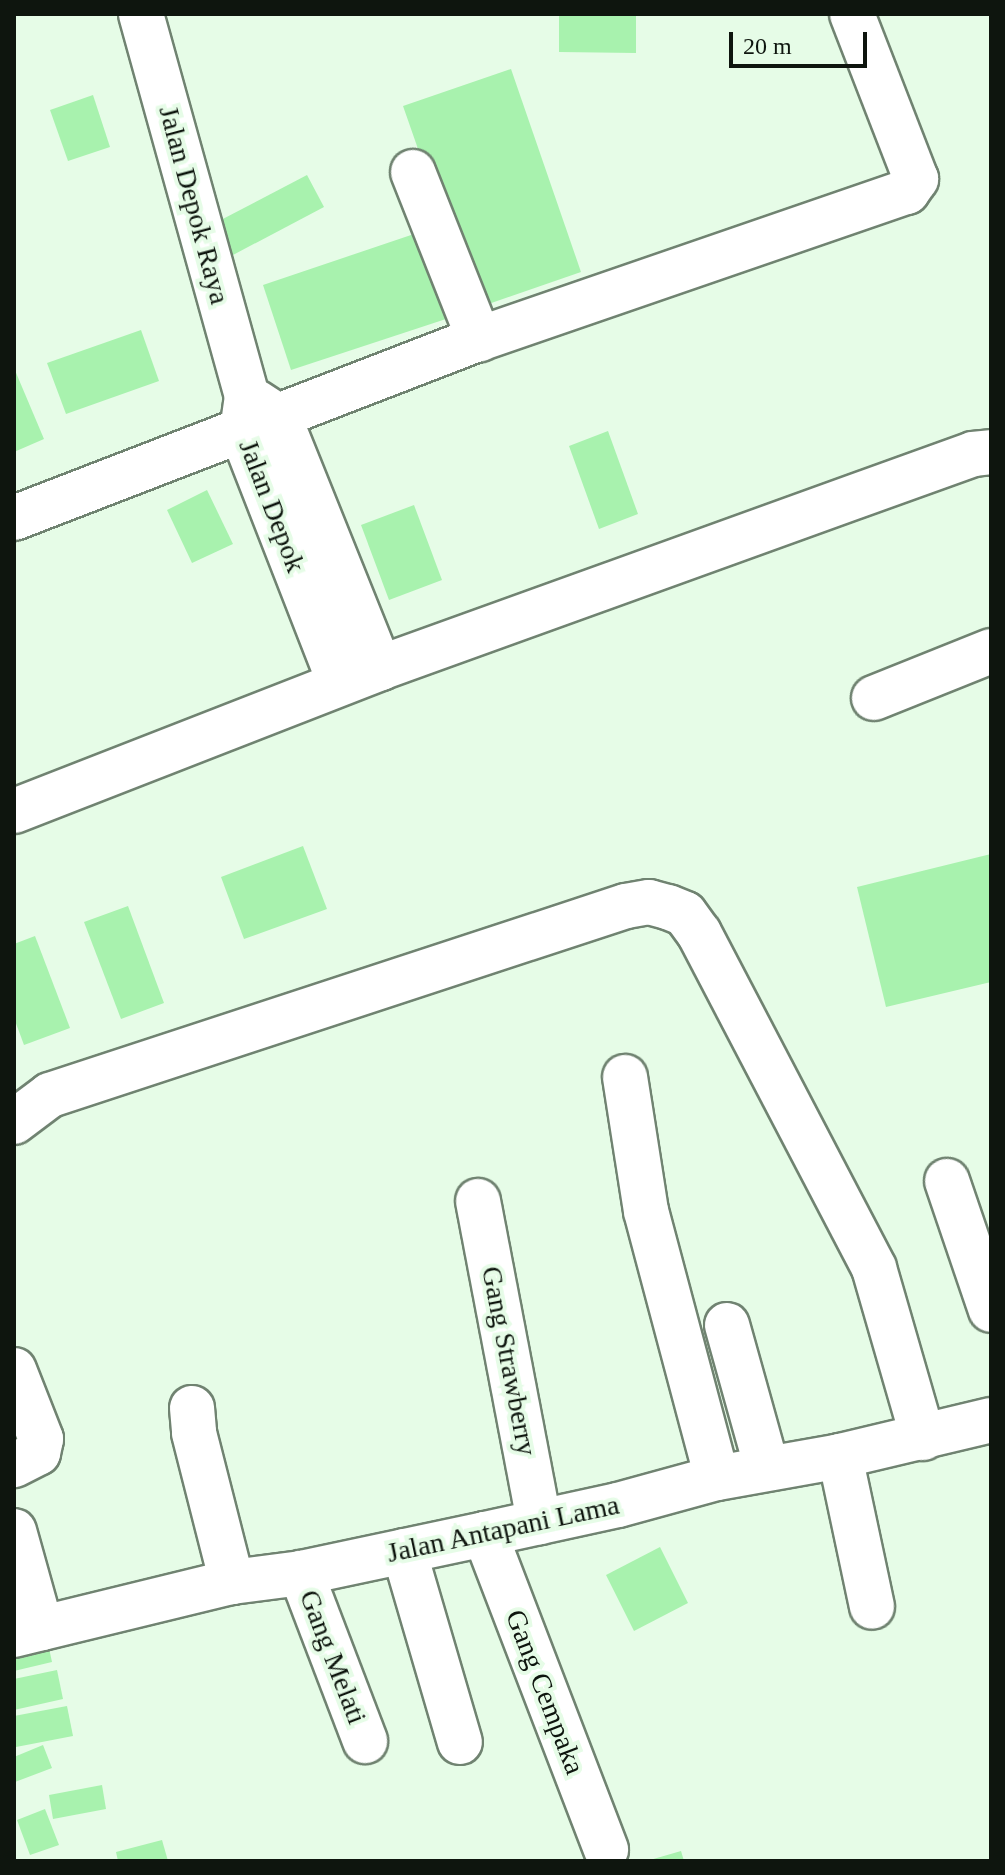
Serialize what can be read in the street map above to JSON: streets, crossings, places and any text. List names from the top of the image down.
{
  "streets": {
    "street": [
      "Jalan Depok Raya",
      "Jalan Depok",
      "Gang Strawberry",
      "Jalan Antapani Lama",
      "Gang Melati",
      "Gang Cempaka"
    ]
  },
  "crossings": [
    ["Jalan Depok Raya", "Jalan Depok"],
    ["Gang Strawberry", "Jalan Antapani Lama"],
    ["Jalan Antapani Lama", "Gang Melati"],
    ["Jalan Antapani Lama", "Gang Cempaka"]
  ],
  "scale_bar": "20 m"
}
